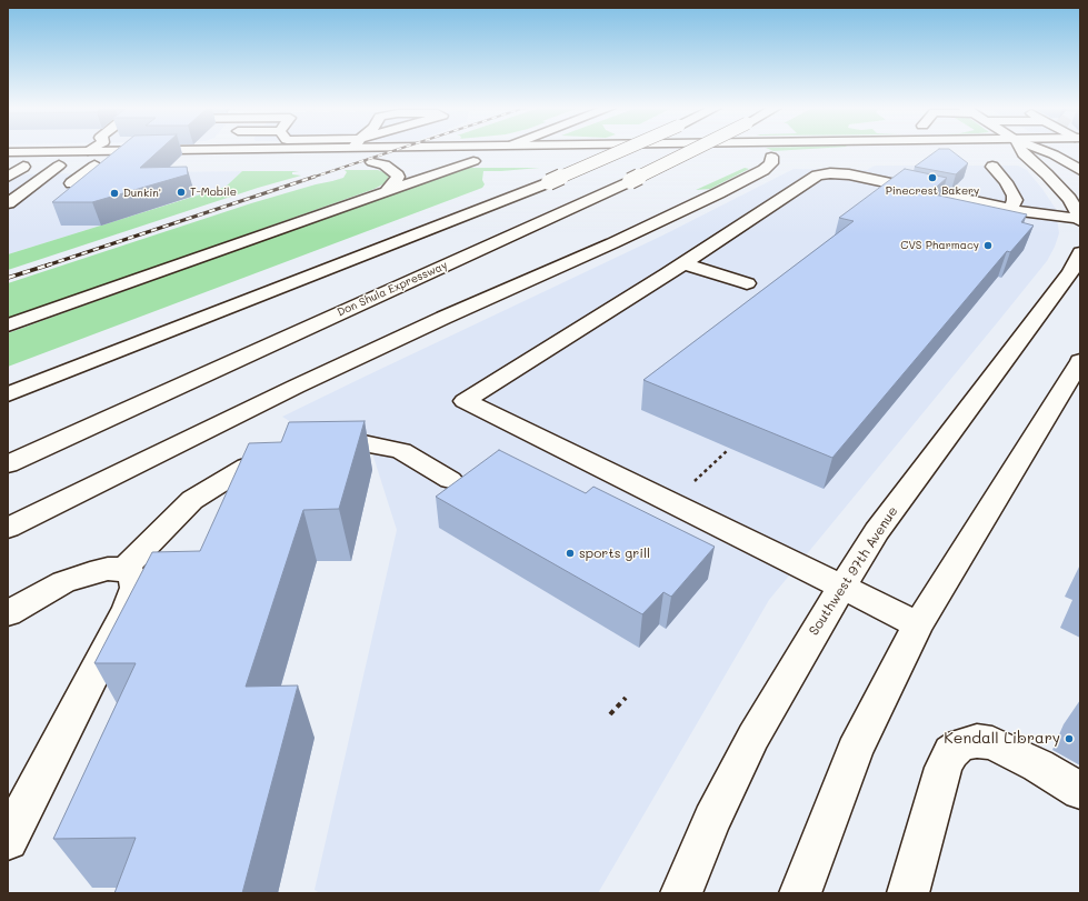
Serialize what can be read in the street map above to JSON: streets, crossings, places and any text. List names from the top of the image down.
{
  "streets": {
    "main road": ["Don Shula Expressway", "Southwest 97th Avenue"]
  },
  "places": [
    "Pinecrest Bakery",
    "T-Mobile",
    "Dunkin'",
    "CVS Pharmacy",
    "sports grill",
    "Kendall Library"
  ]
}
